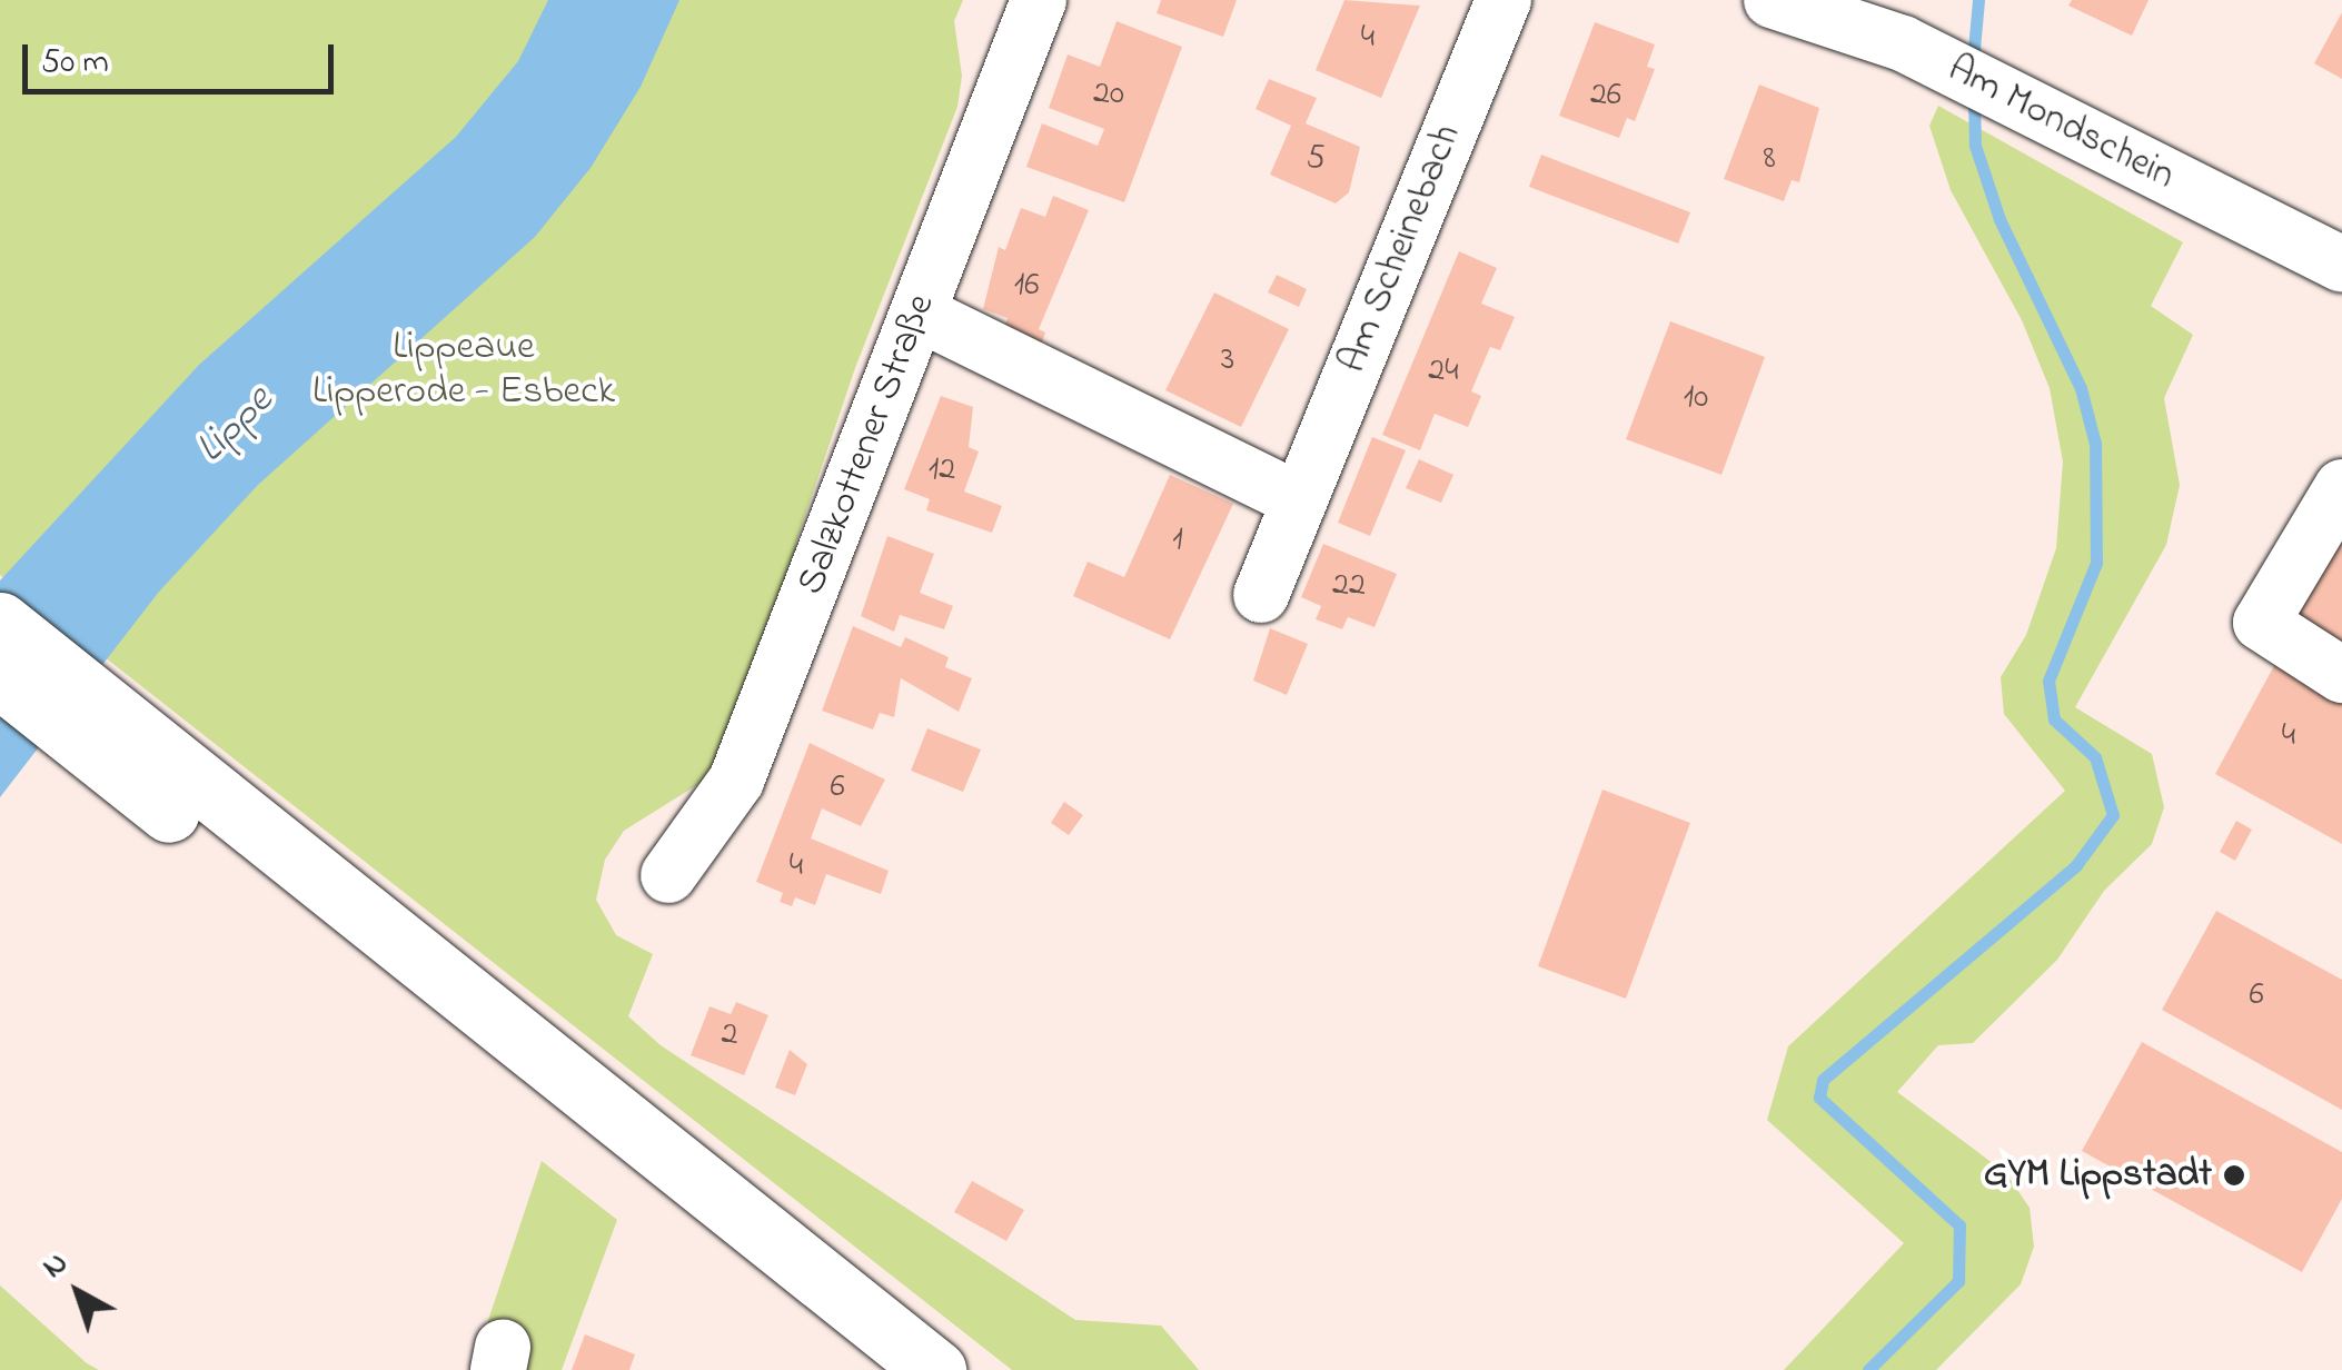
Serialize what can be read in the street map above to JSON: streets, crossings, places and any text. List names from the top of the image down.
{
  "streets": {
    "street": ["Am Mondschein", "Am Scheinebach", "Salzkottener Straße"]
  },
  "water": ["Lippe"],
  "parks": ["Lippeaue Lipperode - Esbeck"],
  "places": ["GYM Lippstadt"],
  "house_numbers": [
    "4",
    "20",
    "26",
    "5",
    "8",
    "16",
    "3",
    "24",
    "10",
    "12",
    "1",
    "22",
    "4",
    "6",
    "4",
    "6",
    "2"
  ],
  "scale_bar": "50 m",
  "north": "top left"
}
